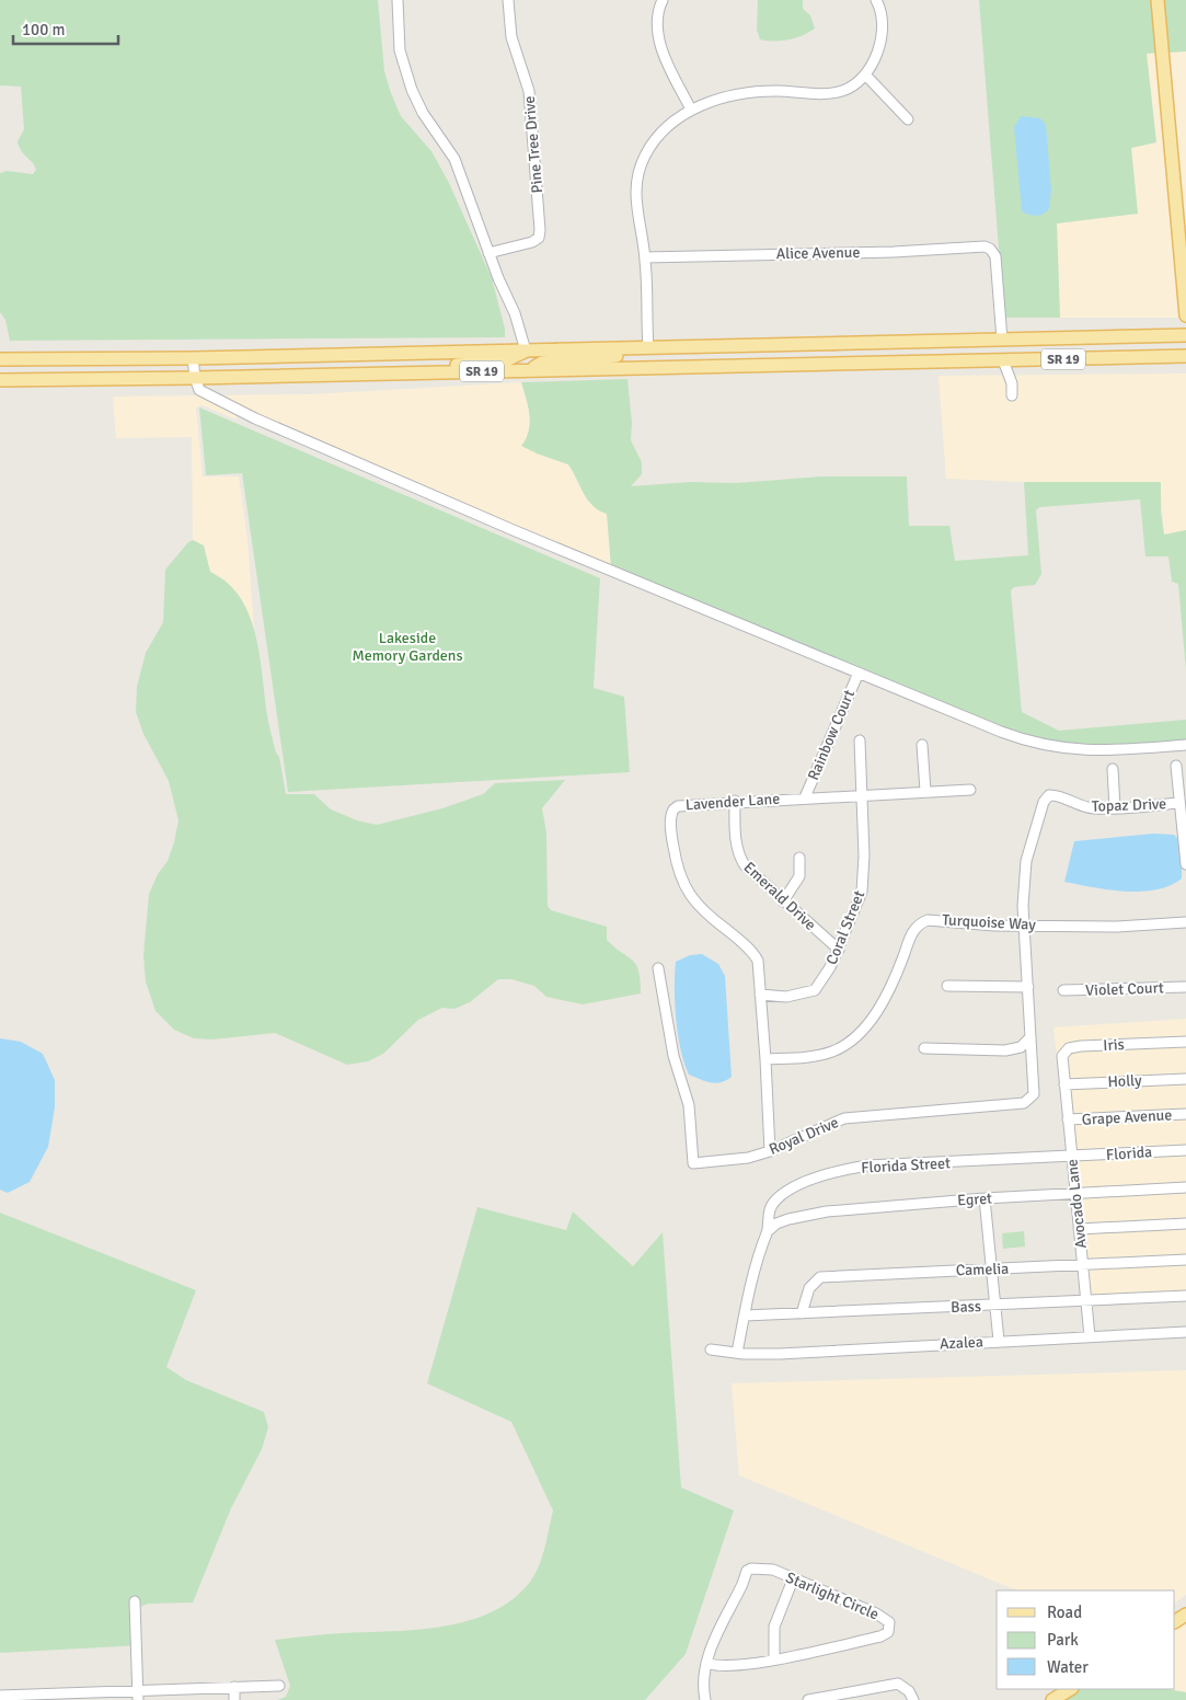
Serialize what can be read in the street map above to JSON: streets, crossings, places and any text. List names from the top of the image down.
{
  "streets": {
    "main road": ["SR 19"],
    "street": [
      "Pine Tree Drive",
      "Alice Avenue",
      "Rainbow Court",
      "Lavender Lane",
      "Topaz Drive",
      "Emerald Drive",
      "Turquoise Way",
      "Coral Street",
      "Violet Court",
      "Iris",
      "Holly",
      "Grape Avenue",
      "Royal Drive",
      "Florida",
      "Florida Street",
      "Egret",
      "Avocado Lane",
      "Camelia",
      "Bass",
      "Azalea",
      "Starlight Circle"
    ]
  },
  "crossings": [
    ["Alice Avenue", "SR 19"],
    ["Rainbow Court", "Lavender Lane"],
    ["Lavender Lane", "Emerald Drive"],
    ["Lavender Lane", "Turquoise Way"],
    ["Lavender Lane", "Coral Street"],
    ["Lavender Lane", "Royal Drive"],
    ["Topaz Drive", "Royal Drive"],
    ["Emerald Drive", "Coral Street"],
    ["Turquoise Way", "Royal Drive"],
    ["Iris", "Avocado Lane"],
    ["Holly", "Avocado Lane"],
    ["Grape Avenue", "Avocado Lane"],
    ["Florida", "Florida Street"],
    ["Florida", "Avocado Lane"],
    ["Florida Street", "Egret"],
    ["Florida Street", "Avocado Lane"],
    ["Florida Street", "Bass"],
    ["Florida Street", "Azalea"],
    ["Egret", "Avocado Lane"],
    ["Avocado Lane", "Camelia"],
    ["Avocado Lane", "Bass"],
    ["Avocado Lane", "Azalea"],
    ["Camelia", "Bass"]
  ],
  "parks": ["Lakeside Memory Gardens"],
  "legend": ["Road", "Park", "Water"],
  "scale_bar": "100 m"
}
